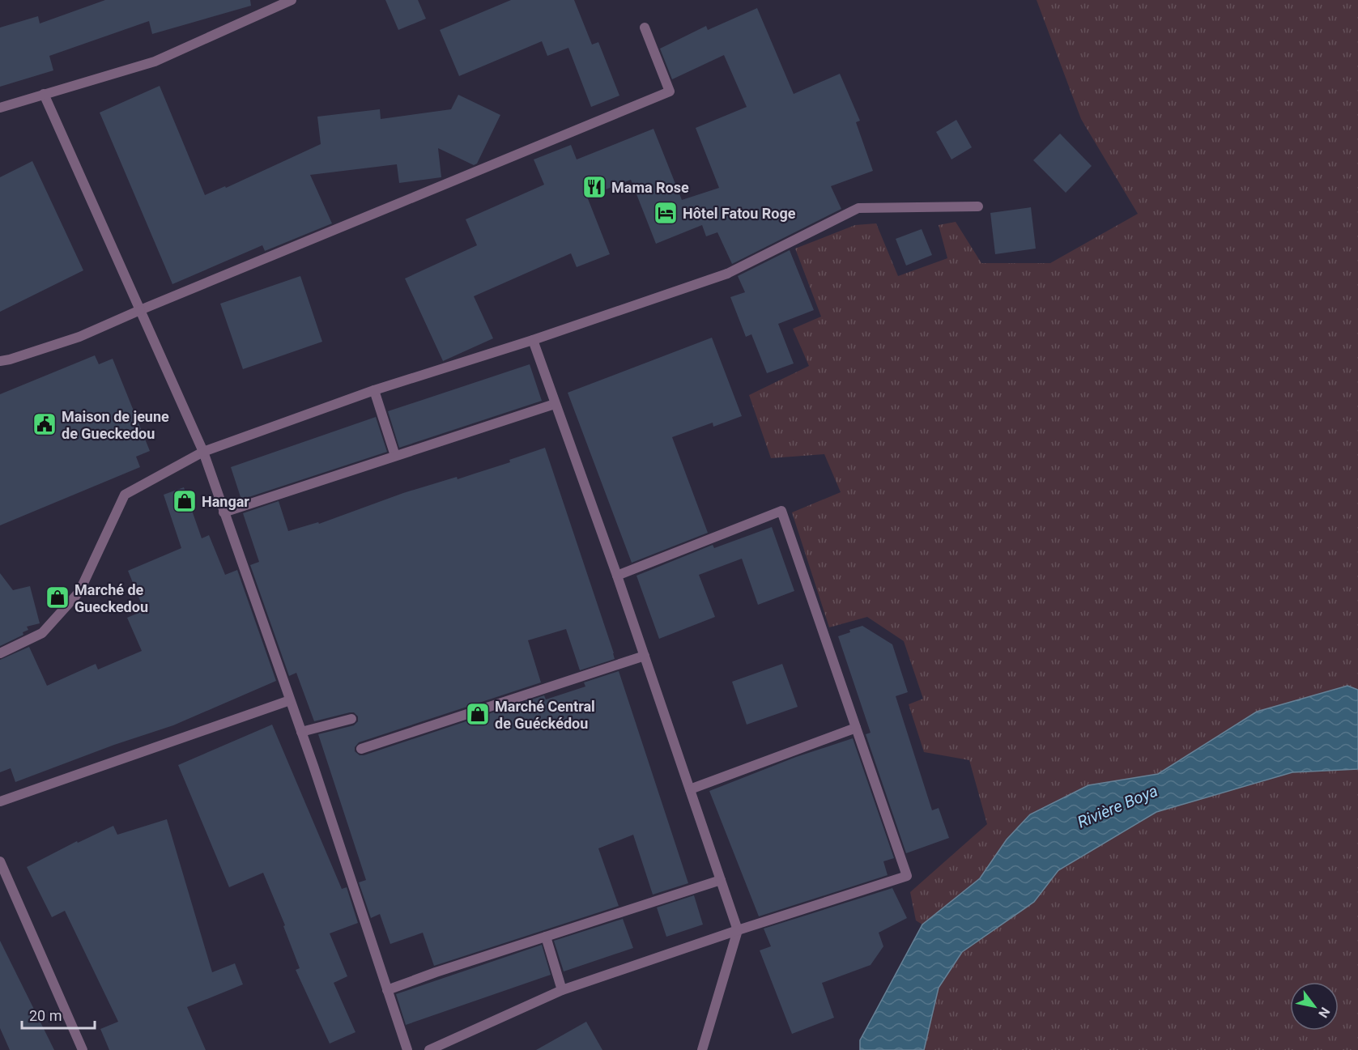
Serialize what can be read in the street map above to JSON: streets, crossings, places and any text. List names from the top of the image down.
{
  "water": ["Rivière Boya"],
  "places": {
    "restaurant": ["Mama Rose"],
    "hotel": ["Hôtel Fatou Roge"],
    "public building": ["Maison de jeune de Gueckedou"],
    "shop": ["Hangar", "Marché de Gueckedou", "Marché Central de Guéckédou"]
  },
  "scale_bar": "20 m",
  "north": "bottom right"
}
